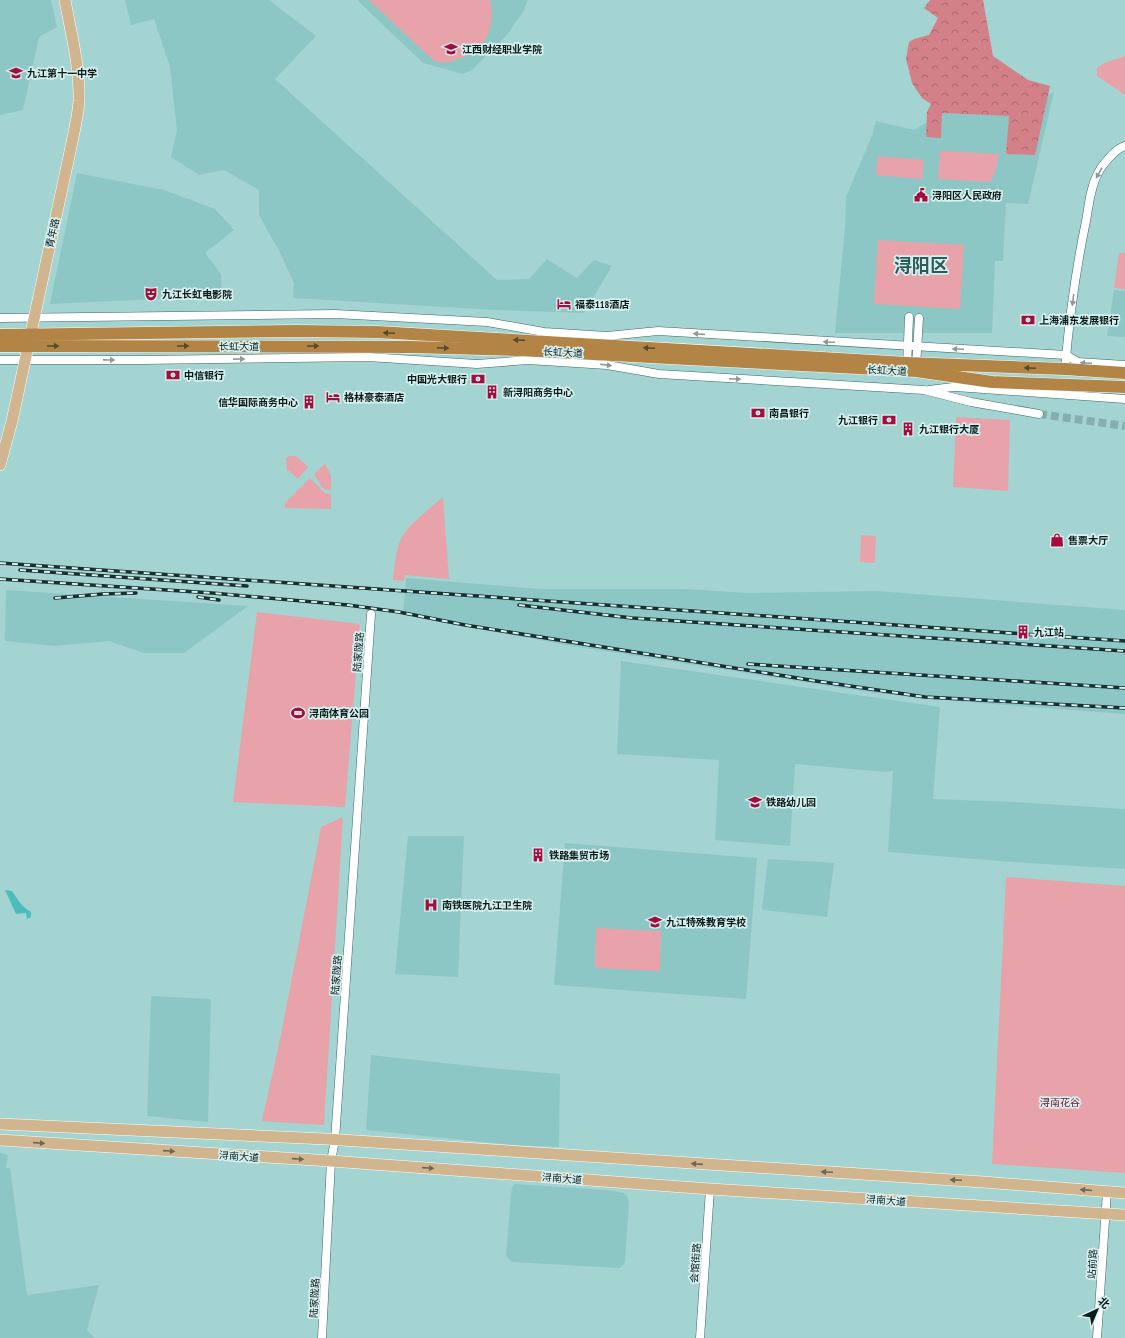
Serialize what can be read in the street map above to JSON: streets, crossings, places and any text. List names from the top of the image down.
{
  "streets": {
    "highway": ["长虹大道"],
    "main road": ["青年路", "浔南大道"],
    "street": ["陆家陇路", "会馆街路", "站前路"]
  },
  "crossings": [
    ["青年路", "长虹大道"],
    ["陆家陇路", "浔南大道"],
    ["浔南大道", "会馆街路"],
    ["浔南大道", "站前路"]
  ],
  "districts": ["浔阳区"],
  "parks": ["浔南花谷"],
  "places": {
    "school or university": [
      "江西财经职业学院",
      "九江第十一中学",
      "铁路幼儿园",
      "九江特殊教育学校"
    ],
    "public building": ["浔阳区人民政府"],
    "theatre": ["九江长虹电影院"],
    "hotel": ["福泰118酒店", "格林豪泰酒店"],
    "bank": [
      "上海浦东发展银行",
      "中信银行",
      "中国光大银行",
      "南昌银行",
      "九江银行"
    ],
    "building": [
      "新浔阳商务中心",
      "信华国际商务中心",
      "九江银行大厦",
      "九江站",
      "铁路集贸市场"
    ],
    "shop": ["售票大厅"],
    "sports": ["浔南体育公园"],
    "hospital": ["南铁医院九江卫生院"]
  },
  "north": "top right"
}
